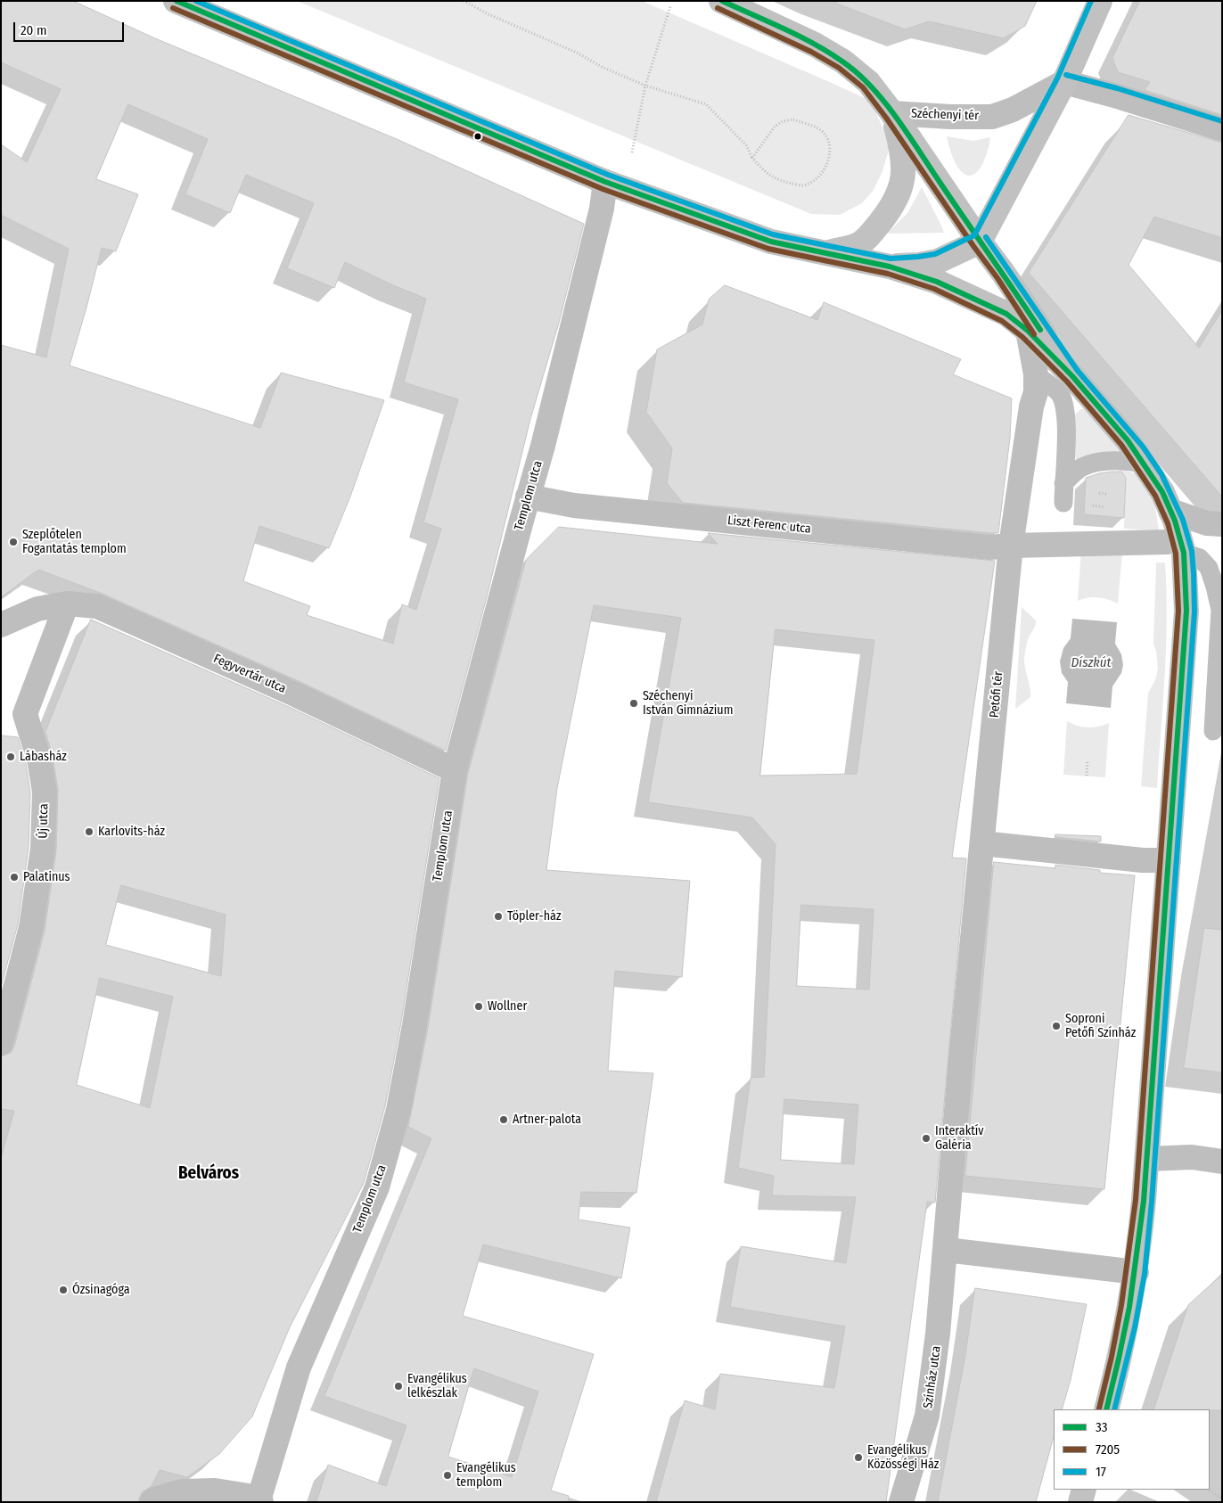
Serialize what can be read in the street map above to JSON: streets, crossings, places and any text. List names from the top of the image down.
{
  "streets": {
    "street": [
      "Széchenyi tér",
      "Templom utca",
      "Liszt Ferenc utca",
      "Fegyvertár utca",
      "Petőfi tér",
      "Új utca",
      "Színház utca"
    ]
  },
  "crossings": [
    ["Templom utca", "Liszt Ferenc utca"],
    ["Templom utca", "Fegyvertár utca"],
    ["Liszt Ferenc utca", "Petőfi tér"],
    ["Fegyvertár utca", "Új utca"],
    ["Petőfi tér", "Színház utca"]
  ],
  "districts": ["Belváros"],
  "water": ["Díszkút"],
  "places": [
    "Szeplőtelen Fogantatás templom",
    "Széchenyi István Gimnázium",
    "Lábasház",
    "Karlovits-ház",
    "Palatinus",
    "Töpler-ház",
    "Wollner",
    "Soproni Petőfi Színház",
    "Artner-palota",
    "Interaktív Galéria",
    "Ózsinagóga",
    "Evangélikus lelkészlak",
    "Evangélikus Közösségi Ház",
    "Evangélikus templom"
  ],
  "lines": ["transit line 33", "transit line 17", "transit line 7205"],
  "legend": ["33", "7205", "17"],
  "scale_bar": "20 m"
}
